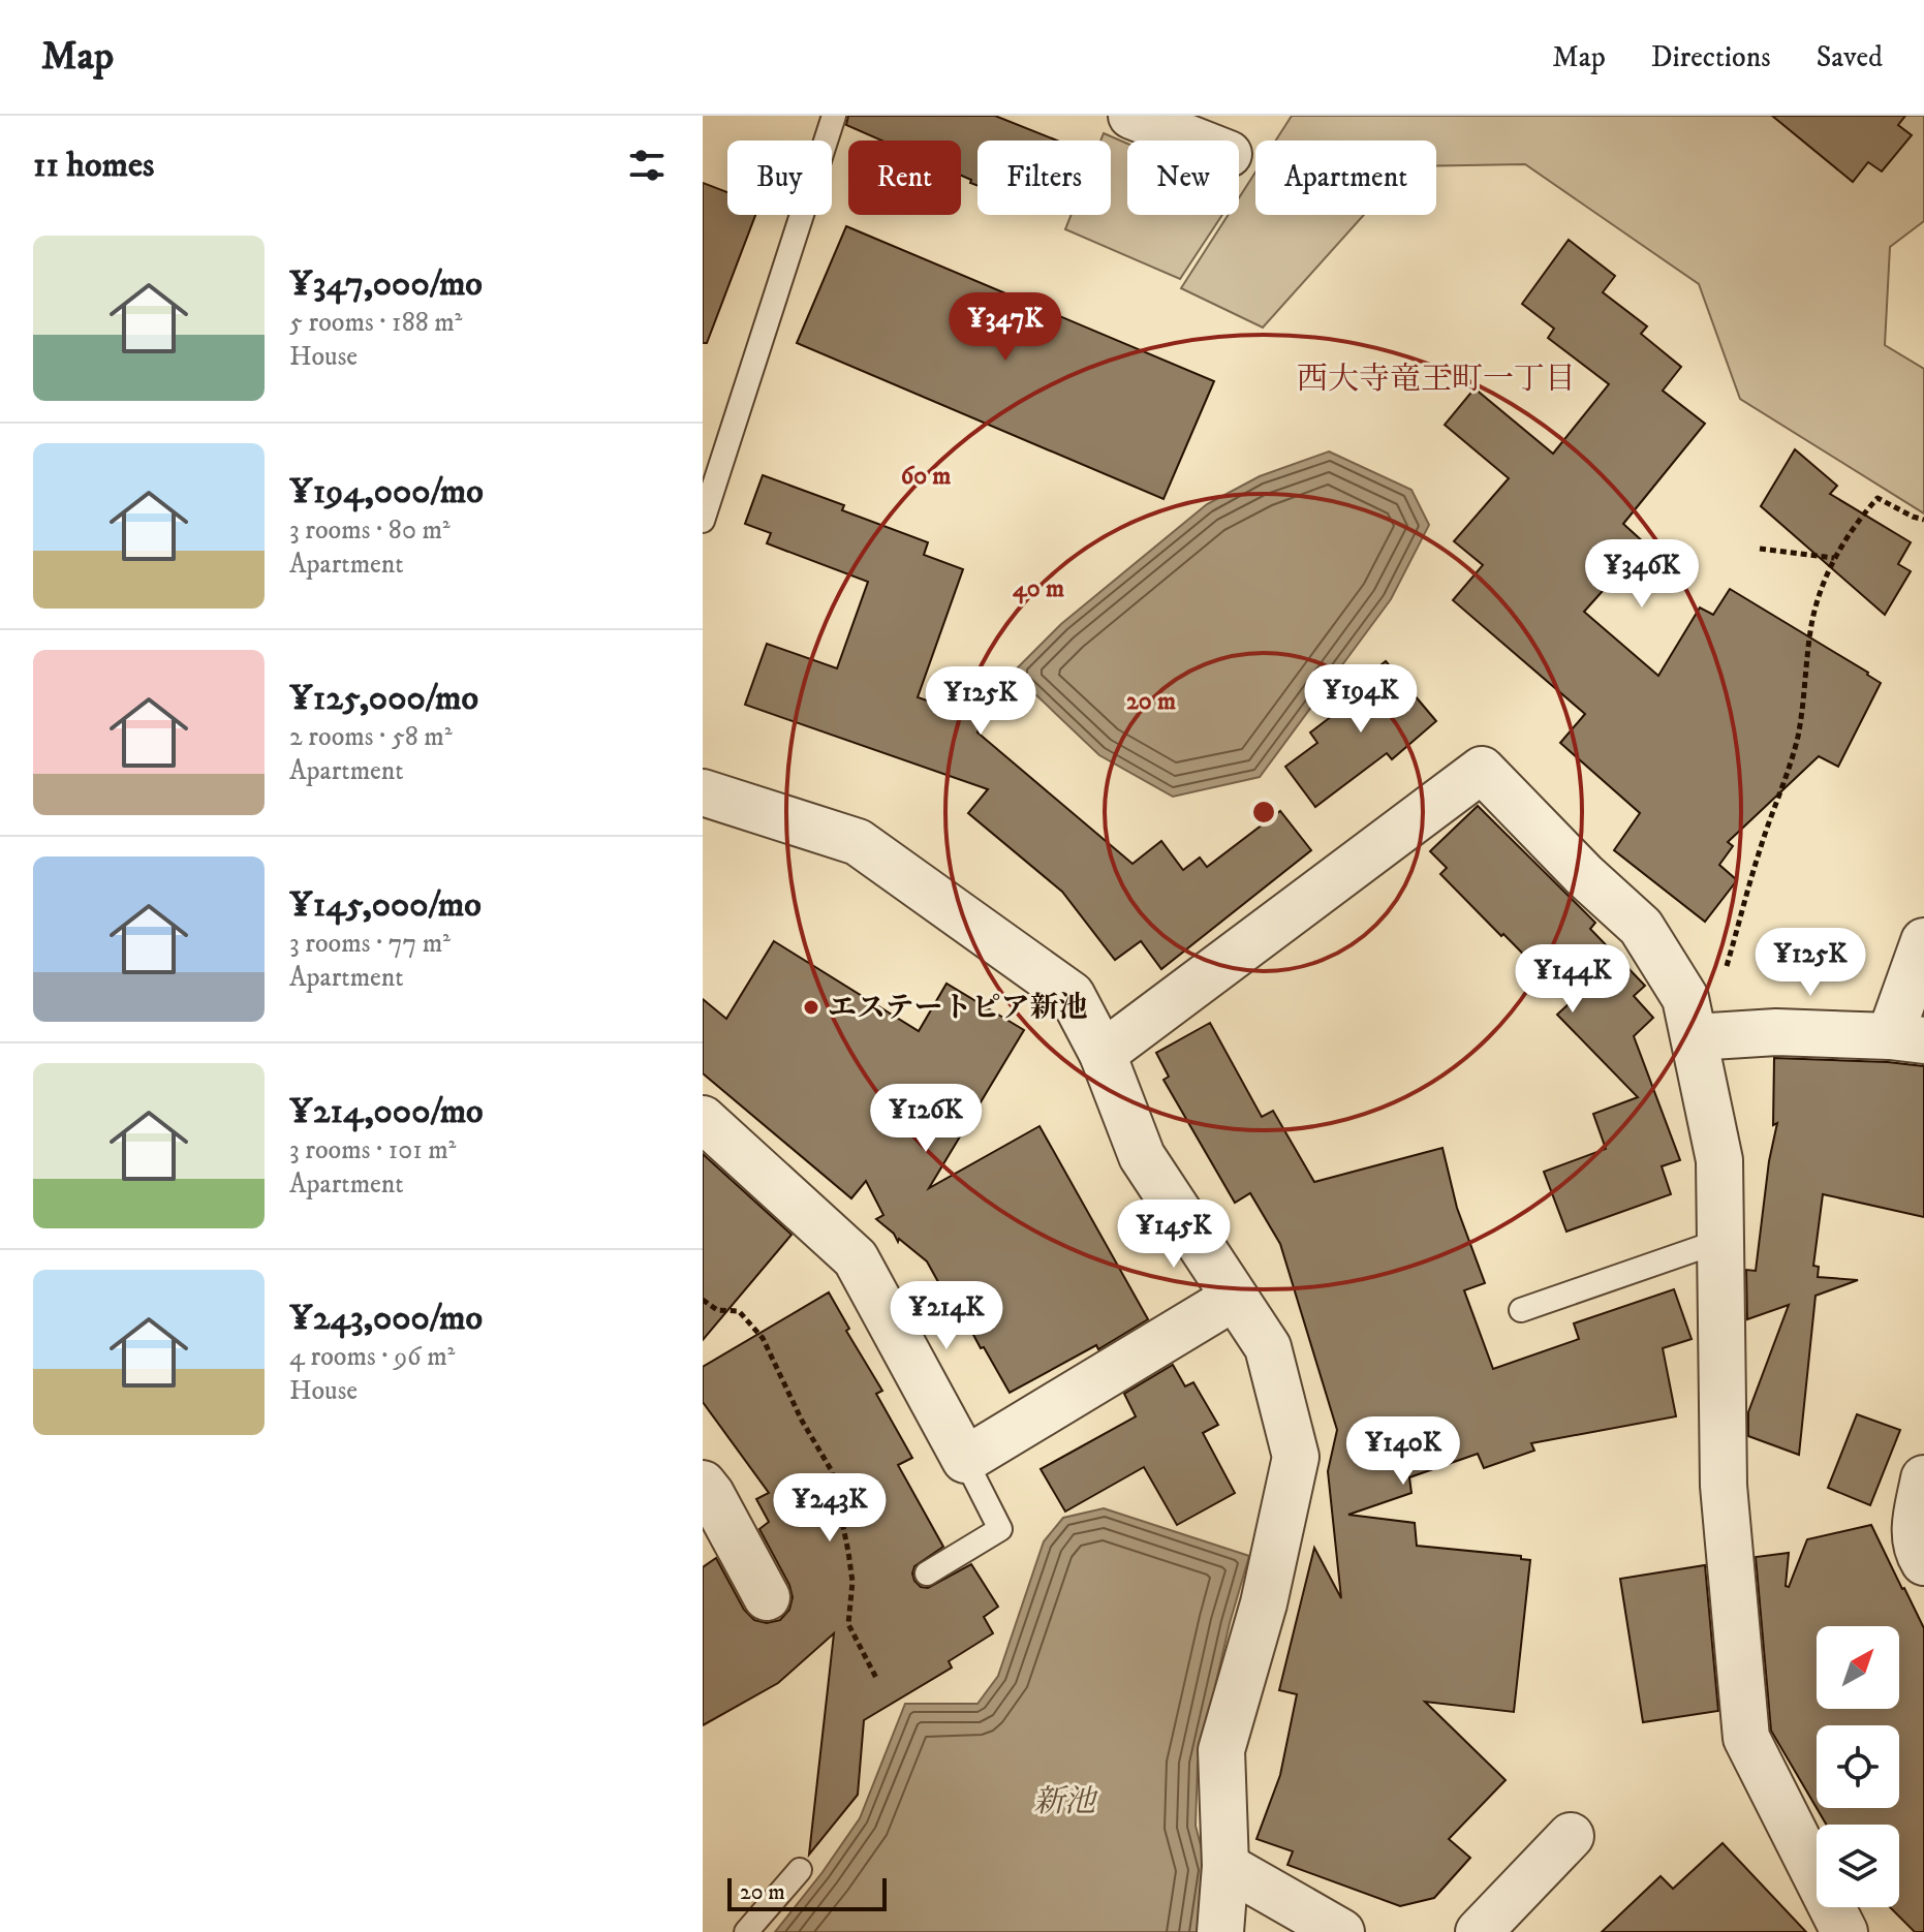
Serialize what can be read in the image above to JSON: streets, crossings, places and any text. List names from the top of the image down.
{
  "districts": ["西大寺竜王町一丁目"],
  "water": ["新池"],
  "places": ["エステートピア新池"],
  "scale_bar": "20 m",
  "north": "top right",
  "page": {
    "header": "Map",
    "nav": ["Map", "Directions", "Saved"],
    "heading": "11 homes",
    "chip": [
      "Buy",
      "Rent",
      "Filters",
      "New",
      "Apartment"
    ],
    "list": [
      {
        "name": "¥347,000/mo",
        "note": "5 rooms · 188 m² · House"
      },
      {
        "name": "¥194,000/mo",
        "note": "3 rooms · 80 m² · Apartment"
      },
      {
        "name": "¥125,000/mo",
        "note": "2 rooms · 58 m² · Apartment"
      },
      {
        "name": "¥145,000/mo",
        "note": "3 rooms · 77 m² · Apartment"
      },
      {
        "name": "¥214,000/mo",
        "note": "3 rooms · 101 m² · Apartment"
      },
      {
        "name": "¥243,000/mo",
        "note": "4 rooms · 96 m² · House"
      }
    ],
    "price": [
      "¥347K",
      "¥346K",
      "¥194K",
      "¥125K",
      "¥125K",
      "¥144K",
      "¥126K",
      "¥145K",
      "¥214K",
      "¥140K",
      "¥243K"
    ],
    "scale": "20 m"
  },
  "rings": ["60 m", "40 m", "20 m"]
}
